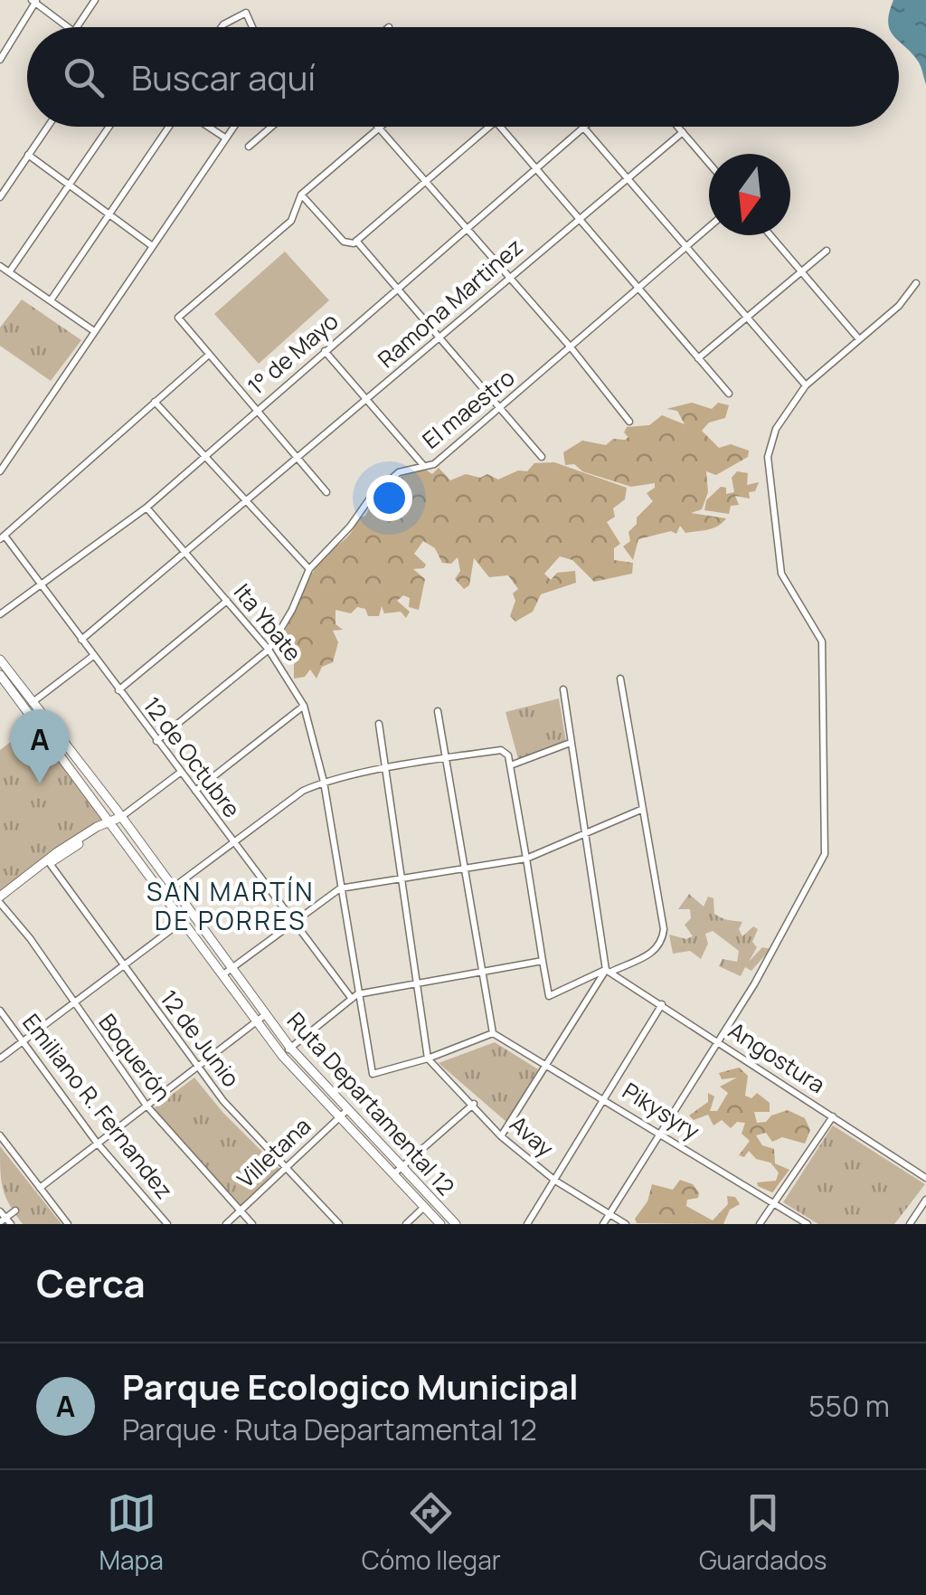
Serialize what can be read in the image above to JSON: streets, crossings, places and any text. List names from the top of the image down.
{
  "streets": {
    "main road": ["Ruta Departamental 12"],
    "street": [
      "Ramona Martinez",
      "1° de Mayo",
      "El maestro",
      "Ita Ybate",
      "12 de Octubre",
      "12 de Junio",
      "Boquerón",
      "Angostura",
      "Emiliano R. Fernandez",
      "Pikysyry",
      "Avay",
      "Villetana"
    ]
  },
  "crossings": [
    ["Ramona Martinez", "Ita Ybate"],
    ["Ramona Martinez", "12 de Octubre"],
    ["1° de Mayo", "Ita Ybate"],
    ["1° de Mayo", "12 de Octubre"],
    ["El maestro", "Ita Ybate"],
    ["El maestro", "12 de Octubre"],
    ["Ita Ybate", "12 de Octubre"],
    ["Ita Ybate", "Avay"],
    ["12 de Junio", "Villetana"],
    ["Boquerón", "Villetana"],
    ["Ruta Departamental 12", "Villetana"]
  ],
  "districts": ["SAN MARTÍN DE PORRES"],
  "north": "bottom",
  "page": {
    "search": "Buscar aquí",
    "pins": "A",
    "heading": "Cerca",
    "list": [
      {
        "mark": "A",
        "name": "Parque Ecologico Municipal",
        "note": "Parque · Ruta Departamental 12",
        "value": "550 m"
      }
    ],
    "nav": ["Mapa", "Cómo llegar", "Guardados"]
  }
}
